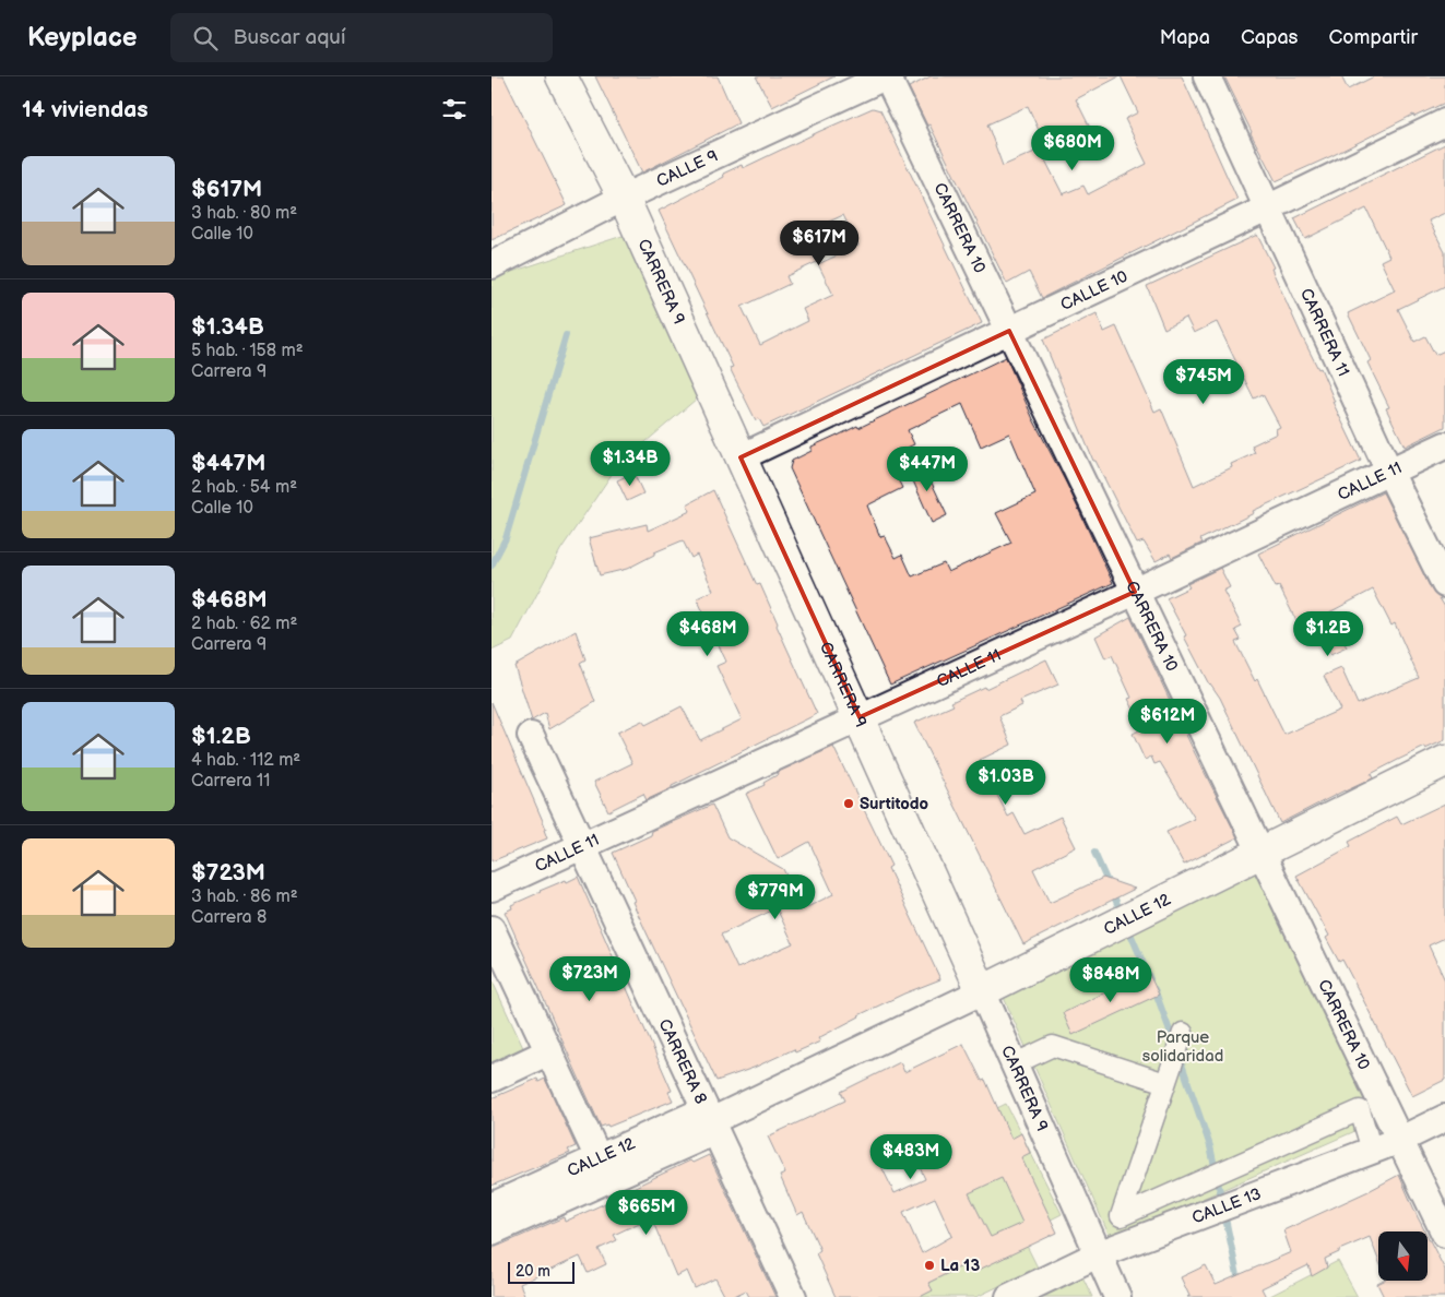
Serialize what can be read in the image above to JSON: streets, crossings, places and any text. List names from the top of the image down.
{
  "streets": {
    "main road": ["CARRERA 9", "CALLE 12"],
    "street": [
      "CALLE 9",
      "CARRERA 10",
      "CALLE 10",
      "CARRERA 11",
      "CALLE 11",
      "CARRERA 8",
      "CALLE 13"
    ]
  },
  "crossings": [
    ["CALLE 9", "CARRERA 10"],
    ["CALLE 9", "CARRERA 9"],
    ["CARRERA 10", "CALLE 10"],
    ["CARRERA 10", "CALLE 11"],
    ["CARRERA 10", "CALLE 12"],
    ["CARRERA 10", "CALLE 13"],
    ["CARRERA 9", "CALLE 10"],
    ["CARRERA 9", "CALLE 11"],
    ["CARRERA 9", "CALLE 12"],
    ["CARRERA 9", "CALLE 13"],
    ["CALLE 10", "CARRERA 11"],
    ["CARRERA 11", "CALLE 11"],
    ["CALLE 11", "CARRERA 8"],
    ["CALLE 12", "CARRERA 8"]
  ],
  "parks": ["Parque solidaridad"],
  "places": ["Surtitodo", "La 13"],
  "scale_bar": "20 m",
  "north": "bottom",
  "page": {
    "header": "Keyplace",
    "search": "Buscar aquí",
    "nav": ["Mapa", "Capas", "Compartir"],
    "heading": "14 viviendas",
    "price": [
      "$680M",
      "$617M",
      "$745M",
      "$1.34B",
      "$447M",
      "$468M",
      "$1.2B",
      "$612M",
      "$1.03B",
      "$779M",
      "$723M",
      "$848M",
      "$483M",
      "$665M"
    ],
    "list": [
      {
        "name": "$617M",
        "note": "3 hab. · 80 m² · Calle 10"
      },
      {
        "name": "$1.34B",
        "note": "5 hab. · 158 m² · Carrera 9"
      },
      {
        "name": "$447M",
        "note": "2 hab. · 54 m² · Calle 10"
      },
      {
        "name": "$468M",
        "note": "2 hab. · 62 m² · Carrera 9"
      },
      {
        "name": "$1.2B",
        "note": "4 hab. · 112 m² · Carrera 11"
      },
      {
        "name": "$723M",
        "note": "3 hab. · 86 m² · Carrera 8"
      }
    ],
    "scale": "20 m"
  }
}
